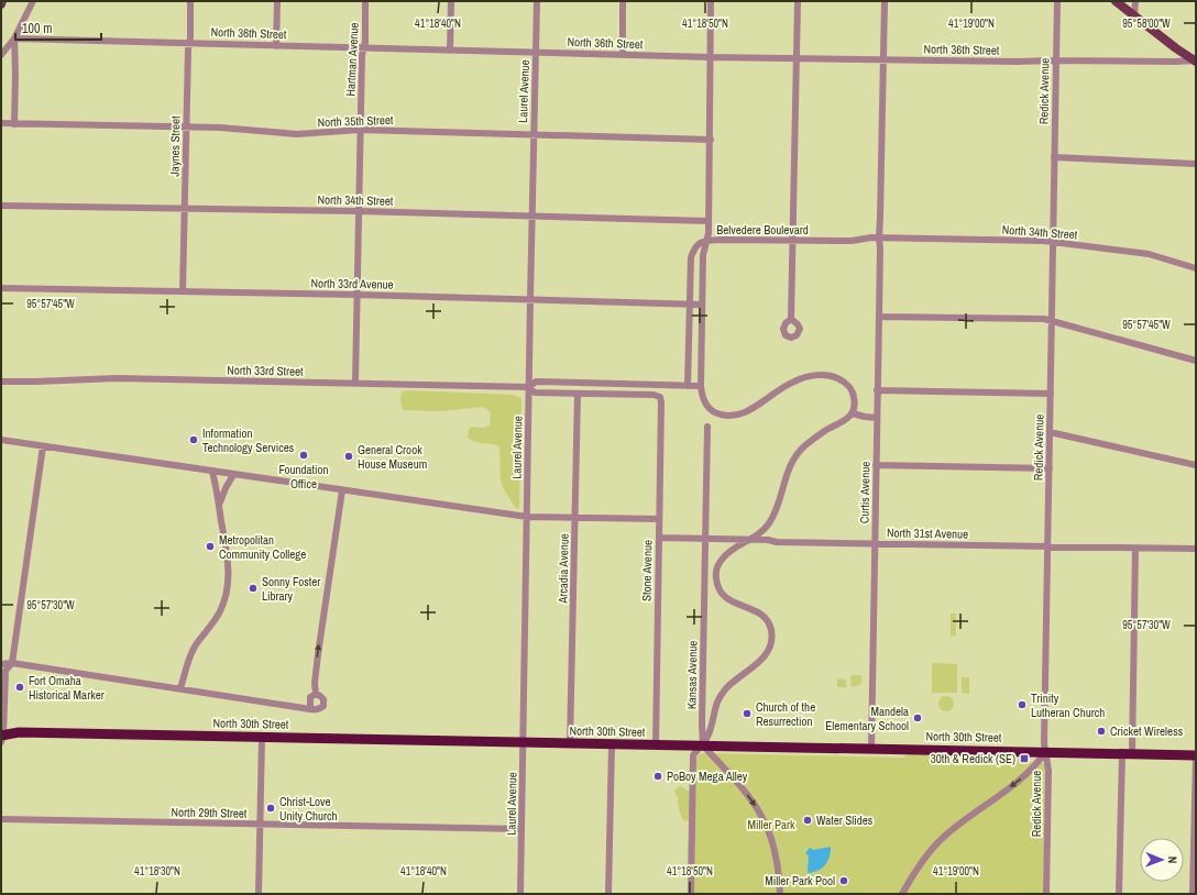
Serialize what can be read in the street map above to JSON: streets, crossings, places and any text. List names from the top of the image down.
{
  "streets": {
    "highway": ["North 30th Street"],
    "street": [
      "North 36th Street",
      "Hartman Avenue",
      "Laurel Avenue",
      "Redick Avenue",
      "North 35th Street",
      "Jaynes Street",
      "North 34th Street",
      "Belvedere Boulevard",
      "North 33rd Avenue",
      "North 33rd Street",
      "Curtis Avenue",
      "North 31st Avenue",
      "Arcadia Avenue",
      "Stone Avenue",
      "Kansas Avenue",
      "North 29th Street"
    ]
  },
  "crossings": [
    ["North 36th Street", "Hartman Avenue"],
    ["North 36th Street", "Laurel Avenue"],
    ["North 36th Street", "Redick Avenue"],
    ["North 36th Street", "Jaynes Street"],
    ["Hartman Avenue", "North 35th Street"],
    ["Hartman Avenue", "North 34th Street"],
    ["Hartman Avenue", "North 33rd Avenue"],
    ["Hartman Avenue", "North 33rd Street"],
    ["Laurel Avenue", "North 35th Street"],
    ["Laurel Avenue", "North 34th Street"],
    ["Laurel Avenue", "North 33rd Avenue"],
    ["Laurel Avenue", "North 33rd Street"],
    ["Laurel Avenue", "North 30th Street"],
    ["Laurel Avenue", "North 29th Street"],
    ["Redick Avenue", "North 34th Street"],
    ["Redick Avenue", "North 31st Avenue"],
    ["Redick Avenue", "North 30th Street"],
    ["North 35th Street", "Jaynes Street"],
    ["Jaynes Street", "North 34th Street"],
    ["Jaynes Street", "North 33rd Avenue"],
    ["North 34th Street", "Belvedere Boulevard"],
    ["North 34th Street", "Curtis Avenue"],
    ["Belvedere Boulevard", "North 33rd Avenue"],
    ["Belvedere Boulevard", "North 33rd Street"],
    ["Belvedere Boulevard", "Curtis Avenue"],
    ["North 33rd Street", "Arcadia Avenue"],
    ["North 33rd Street", "Stone Avenue"],
    ["Curtis Avenue", "North 31st Avenue"],
    ["Curtis Avenue", "North 30th Street"],
    ["North 31st Avenue", "Stone Avenue"],
    ["North 31st Avenue", "Kansas Avenue"],
    ["Arcadia Avenue", "North 30th Street"],
    ["Stone Avenue", "North 30th Street"],
    ["Kansas Avenue", "North 30th Street"]
  ],
  "parks": ["Miller Park"],
  "places": {
    "other": [
      "Information Technology Services",
      "Foundation Office",
      "General Crook House Museum",
      "Metropolitan Community College",
      "Sonny Foster Library",
      "Fort Omaha Historical Marker",
      "Trinity Lutheran Church",
      "Church of the Resurrection",
      "Mandela Elementary School",
      "Cricket Wireless",
      "PoBoy Mega Alley",
      "Christ-Love Unity Church",
      "Water Slides",
      "Miller Park Pool"
    ],
    "transit": ["30th & Redick (SE)"]
  },
  "scale_bar": "100 m",
  "north": "right",
  "coordinates": [
    "95°58'00\"W",
    "41°18'40\"N",
    "41°18'50\"N",
    "41°19'00\"N",
    "95°57'45\"W",
    "95°57'30\"W",
    "41°18'30\"N"
  ]
}
